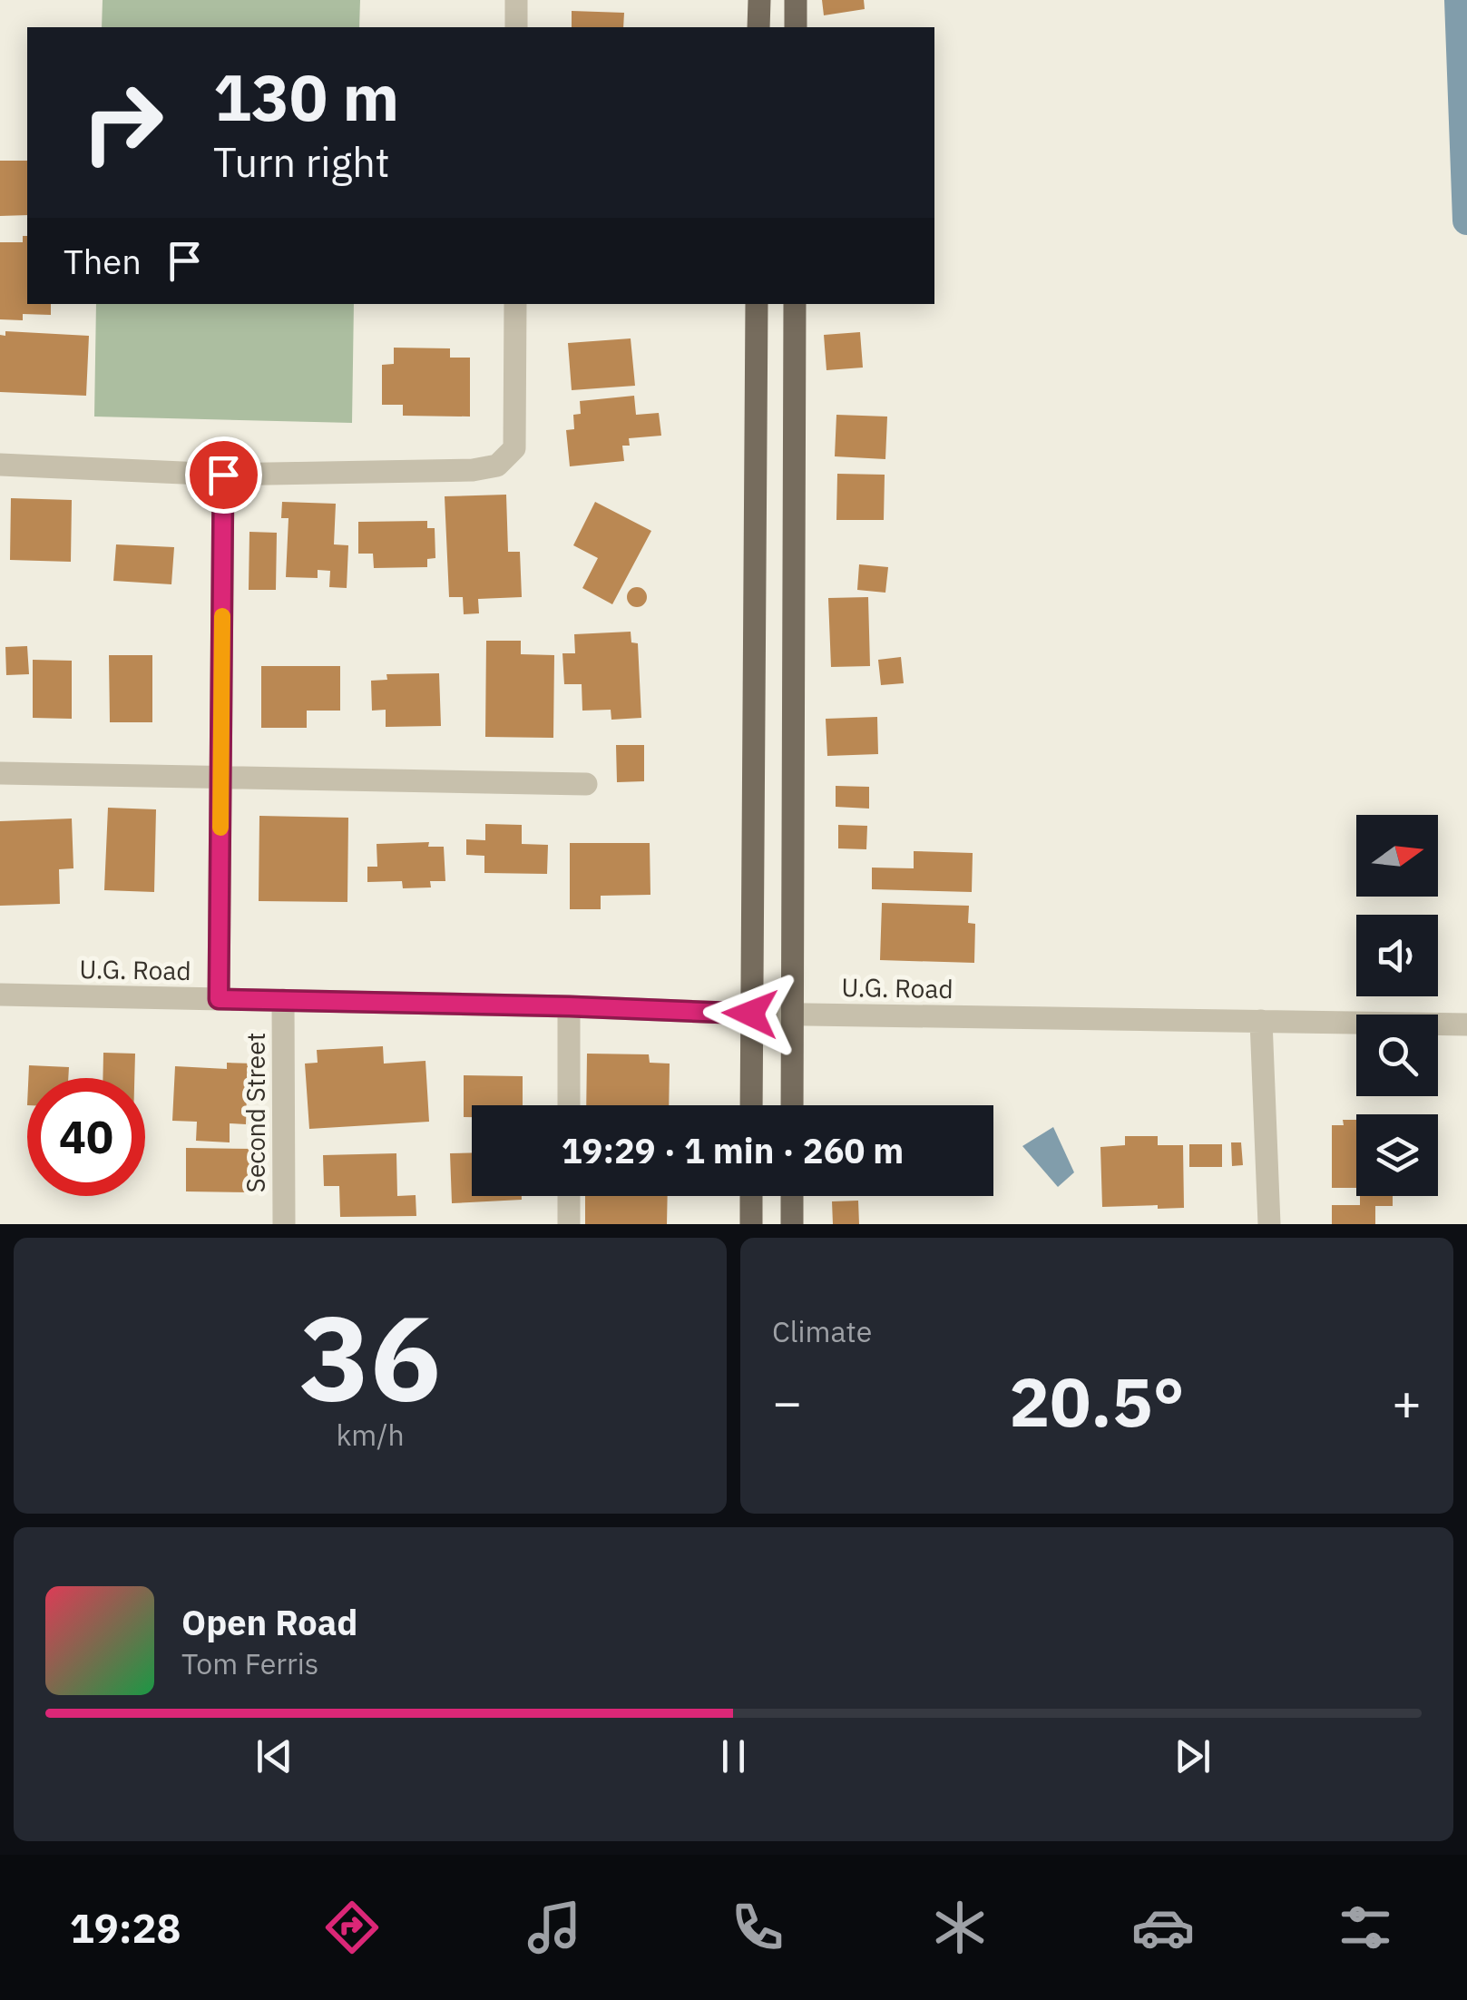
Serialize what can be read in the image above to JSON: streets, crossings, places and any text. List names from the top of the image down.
{
  "streets": {
    "street": ["U.G. Road", "Second Street"]
  },
  "crossings": [
    ["U.G. Road", "Second Street"]
  ],
  "north": "right",
  "page": {
    "turn": ["130 m", "Turn right"],
    "then": "Then",
    "limit": "40",
    "trip": "19:29 · 1 min · 260 m",
    "tile": [
      ["36", "km/h"],
      "Climate"
    ],
    "heat": ["−", "20.5°", "+"],
    "song": ["Open Road", "Tom Ferris"],
    "tabs": "19:28"
  }
}
